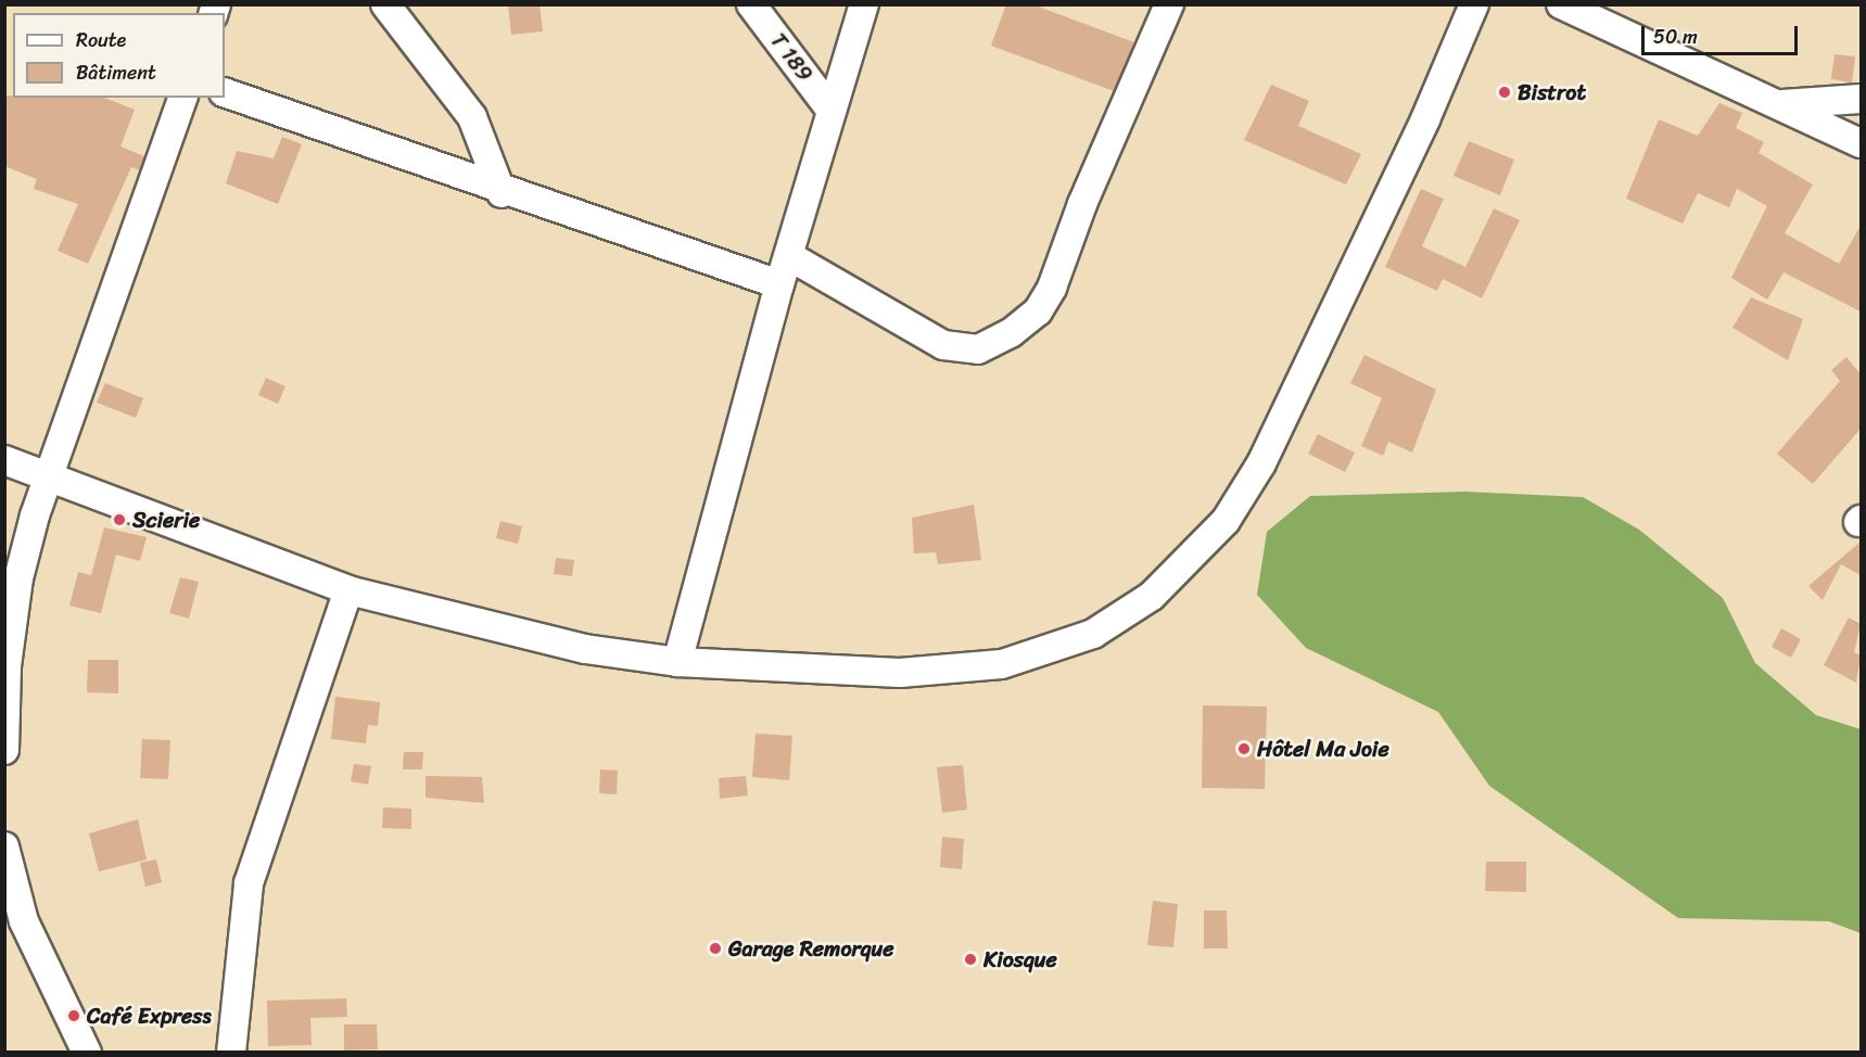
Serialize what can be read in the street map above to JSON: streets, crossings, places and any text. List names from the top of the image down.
{
  "streets": {
    "street": ["T 189"]
  },
  "places": [
    "Bistrot",
    "Scierie",
    "Hôtel Ma Joie",
    "Garage Remorque",
    "Kiosque",
    "Café Express"
  ],
  "legend": ["Route", "Bâtiment"],
  "scale_bar": "50 m"
}
